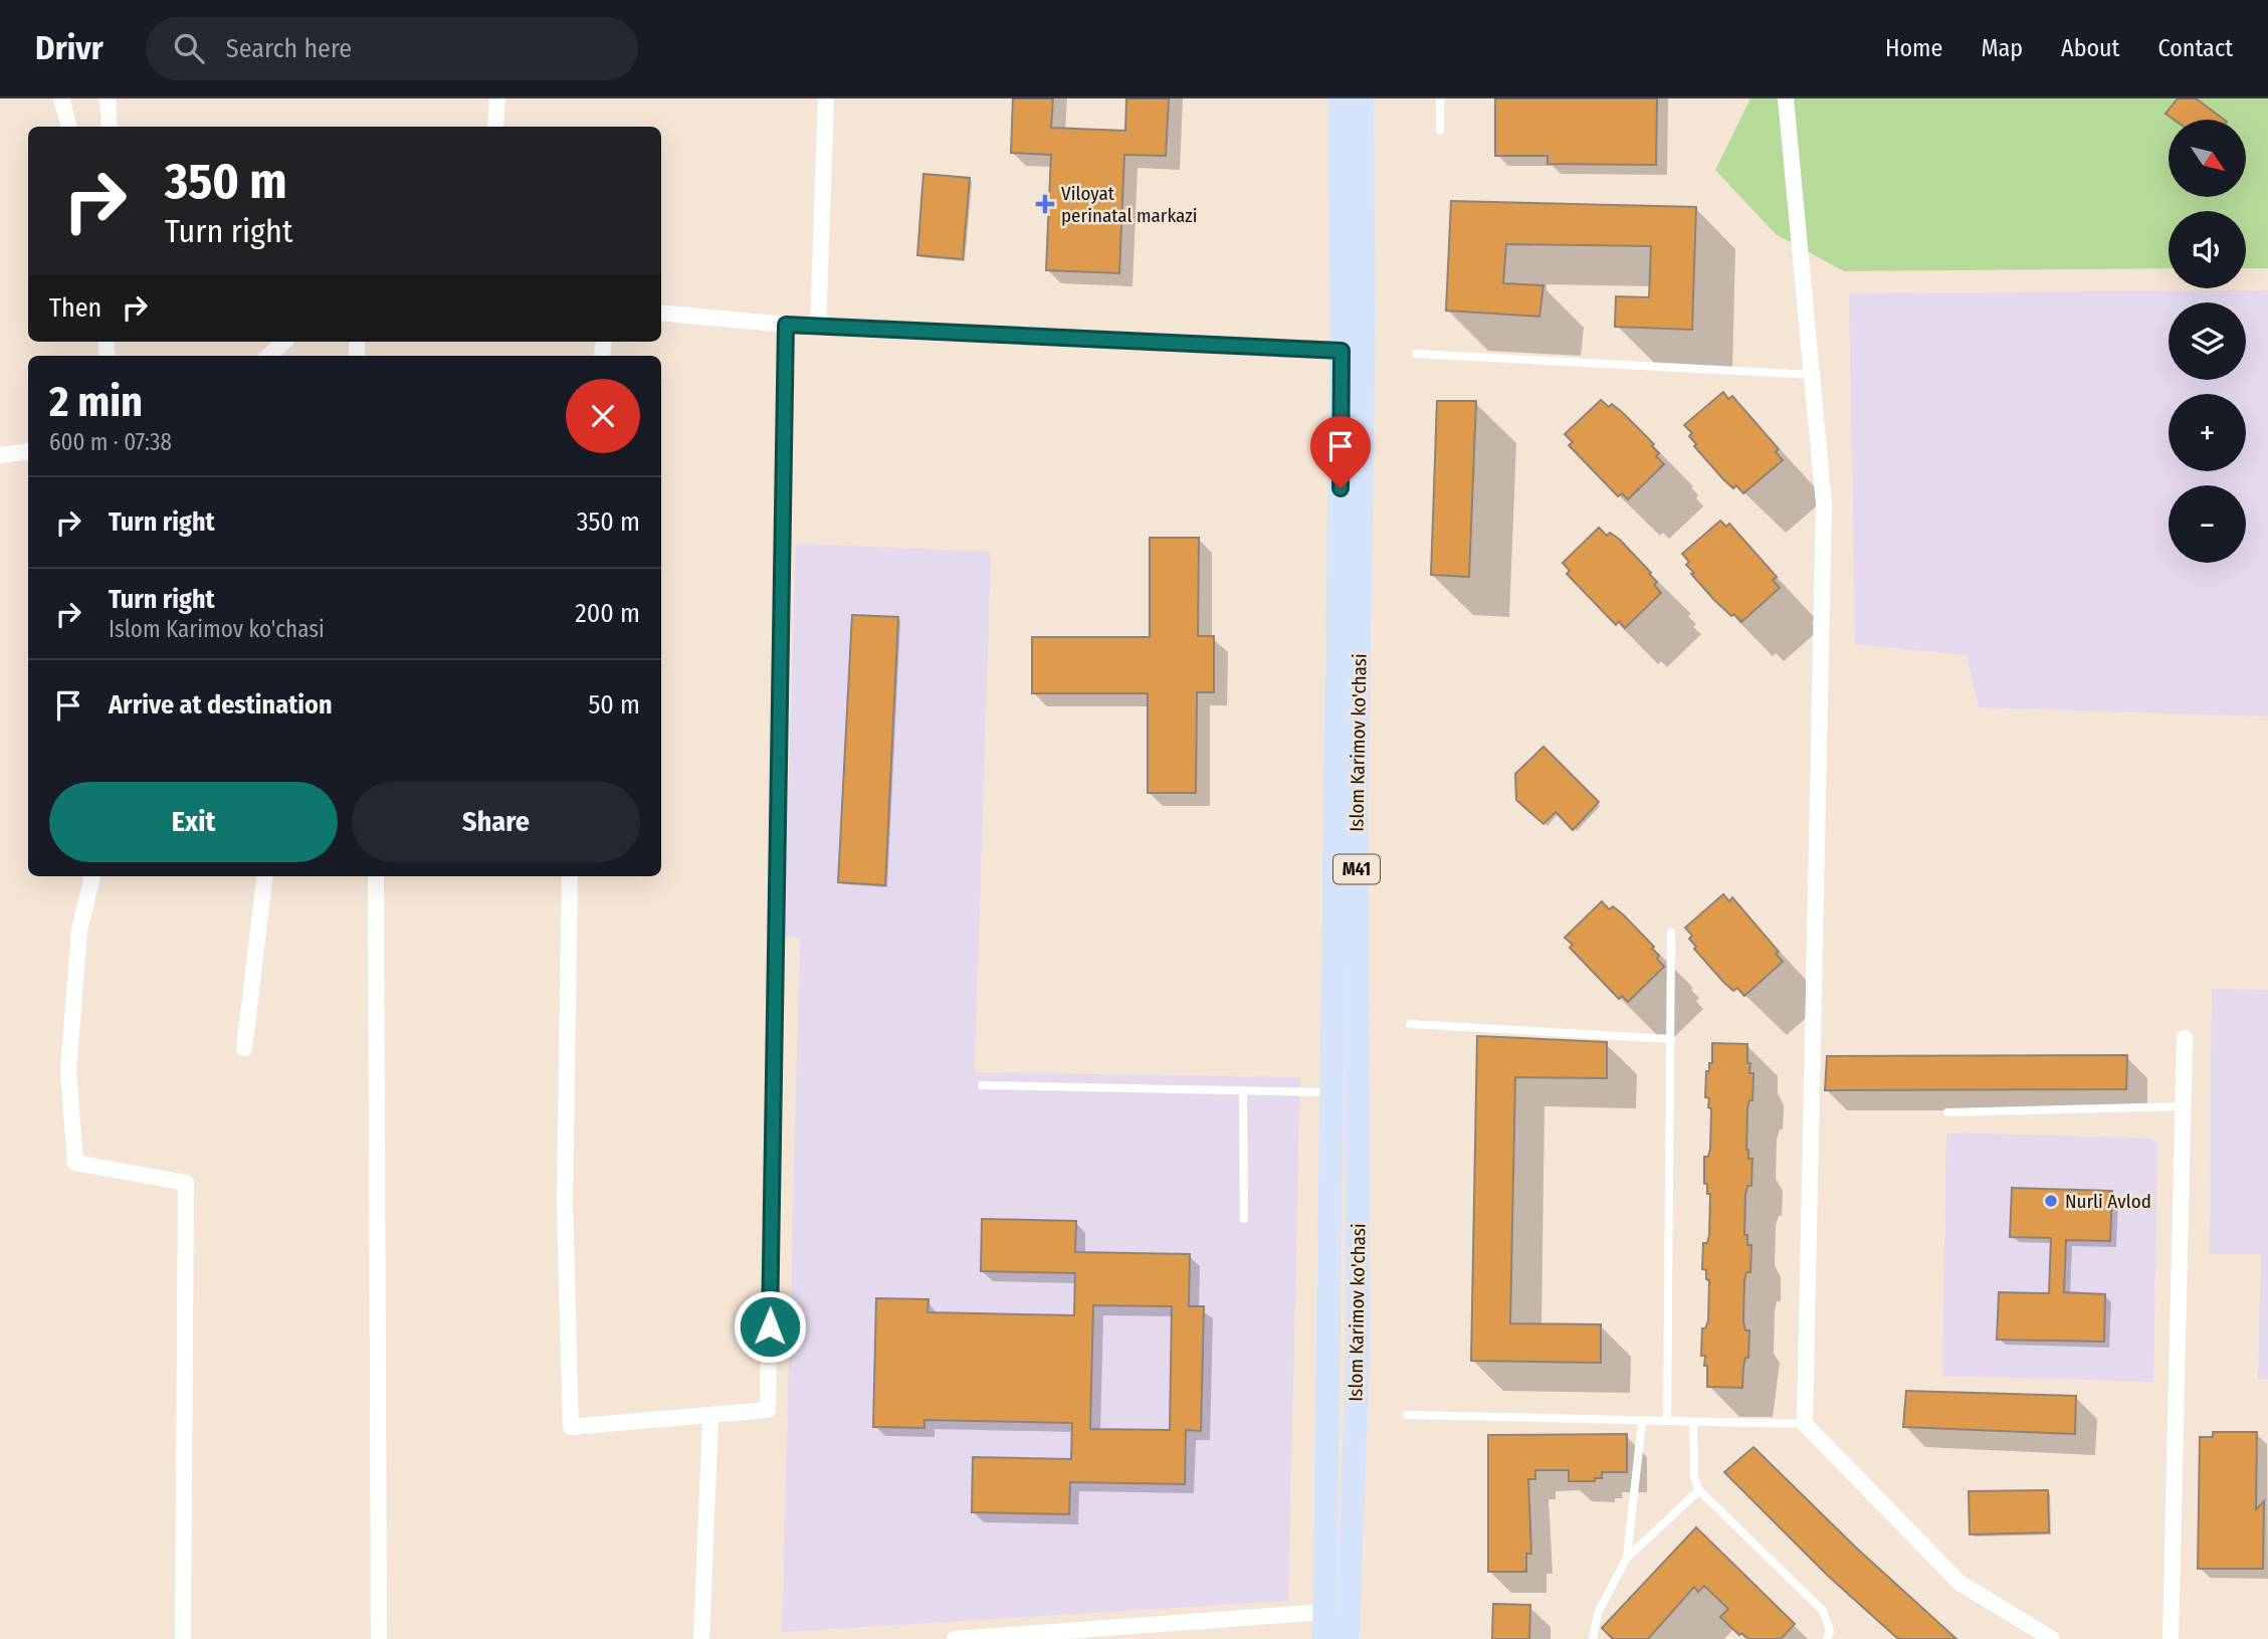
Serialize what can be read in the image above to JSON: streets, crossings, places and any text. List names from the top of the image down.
{
  "streets": {
    "main road": ["Islom Karimov ko'chasi", "M41"]
  },
  "places": {
    "health": ["Viloyat perinatal markazi"],
    "other": ["Nurli Avlod"]
  },
  "north": "bottom right",
  "page": {
    "header": "Drivr",
    "search": "Search here",
    "nav": [
      "Home",
      "Map",
      "About",
      "Contact"
    ],
    "map_buttons": ["+", "−"],
    "turn": ["350 m", "Turn right"],
    "then": "Then",
    "heading": ["2 min", "600 m · 07:38"],
    "list": [
      {
        "name": "Turn right",
        "value": "350 m"
      },
      {
        "name": "Turn right",
        "note": "Islom Karimov ko'chasi",
        "value": "200 m"
      },
      {
        "name": "Arrive at destination",
        "value": "50 m"
      }
    ],
    "buttons": ["Exit", "Share"]
  }
}
